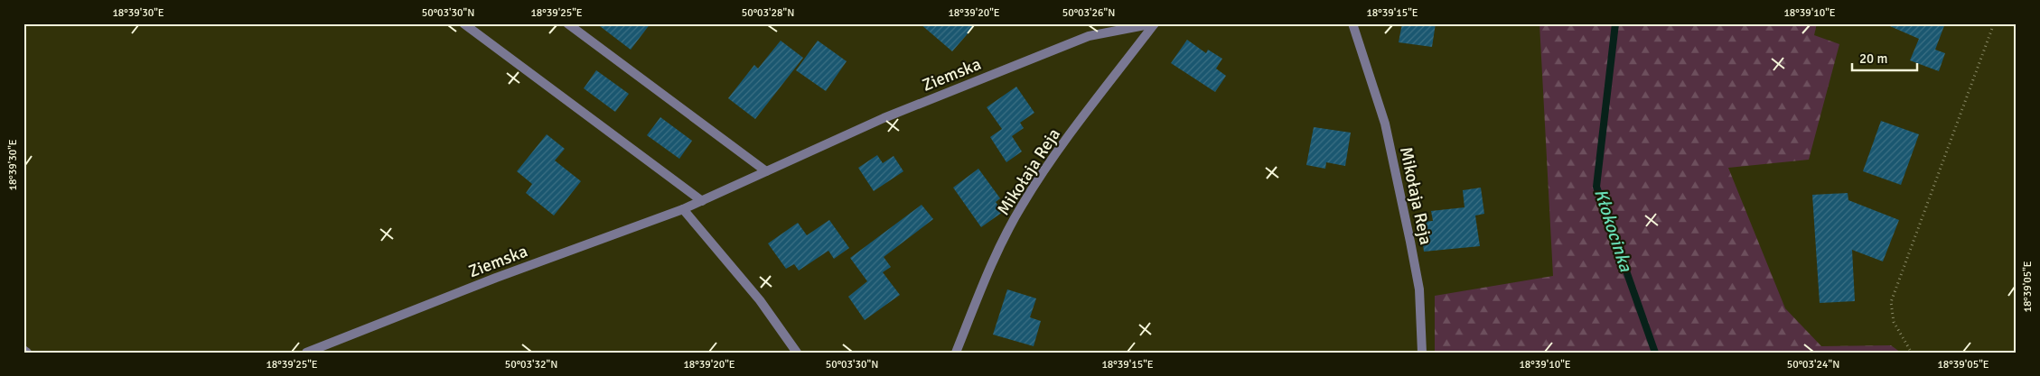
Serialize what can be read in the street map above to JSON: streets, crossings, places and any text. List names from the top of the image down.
{
  "streets": {
    "street": ["Ziemska", "Mikołaja Reja"]
  },
  "crossings": [
    ["Ziemska", "Mikołaja Reja"]
  ],
  "water": ["Kłokocinka"],
  "scale_bar": "20 m",
  "coordinates": [
    "18°39'30\"E",
    "50°03'30\"N",
    "18°39'25\"E",
    "50°03'28\"N",
    "18°39'20\"E",
    "50°03'26\"N",
    "18°39'15\"E",
    "18°39'10\"E",
    "18°39'05\"E",
    "50°03'32\"N",
    "50°03'24\"N"
  ]
}
